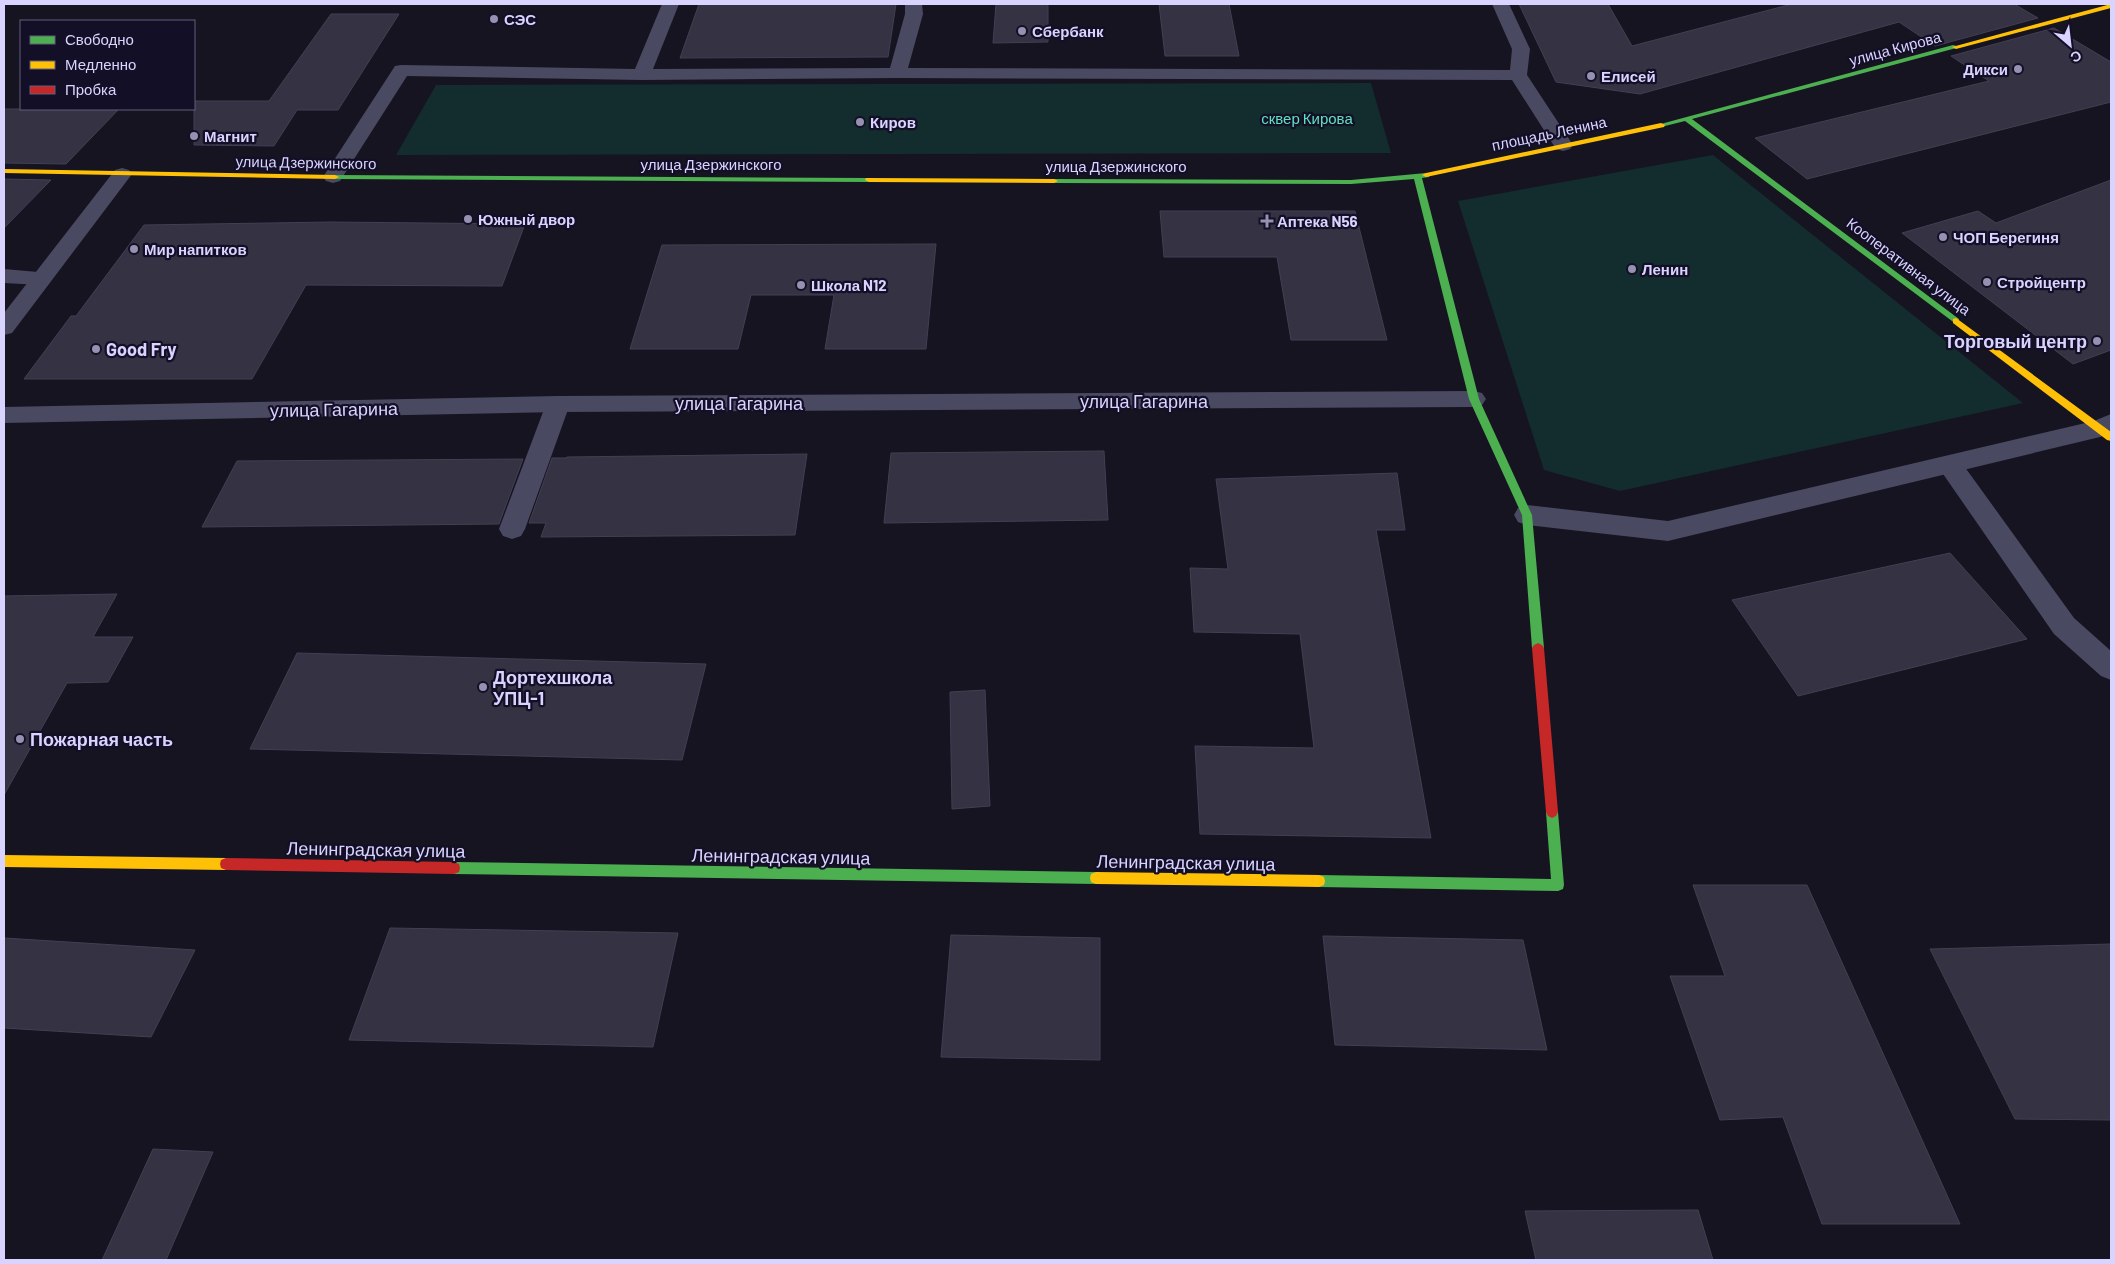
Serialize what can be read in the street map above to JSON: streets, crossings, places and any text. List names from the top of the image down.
{
  "streets": {
    "main road": [
      "улица Кирова",
      "площадь Ленина",
      "улица Дзержинского",
      "Кооперативная улица",
      "Ленинградская улица"
    ],
    "street": ["улица Гагарина"]
  },
  "crossings": [
    ["улица Кирова", "площадь Ленина"],
    ["улица Кирова", "Кооперативная улица"],
    ["площадь Ленина", "улица Дзержинского"],
    ["площадь Ленина", "Кооперативная улица"]
  ],
  "parks": ["сквер Кирова"],
  "places": {
    "other": [
      "СЭС",
      "Сбербанк",
      "Дикси",
      "Елисей",
      "Киров",
      "Магнит",
      "Южный двор",
      "ЧОП Берегиня",
      "Мир напитков",
      "Ленин",
      "Стройцентр",
      "Школа N12",
      "Торговый центр",
      "Good Fry",
      "Дортехшкола УПЦ-1",
      "Пожарная часть"
    ],
    "health": ["Аптека N56"]
  },
  "legend": ["Свободно", "Медленно", "Пробка"],
  "north": "bottom right"
}
